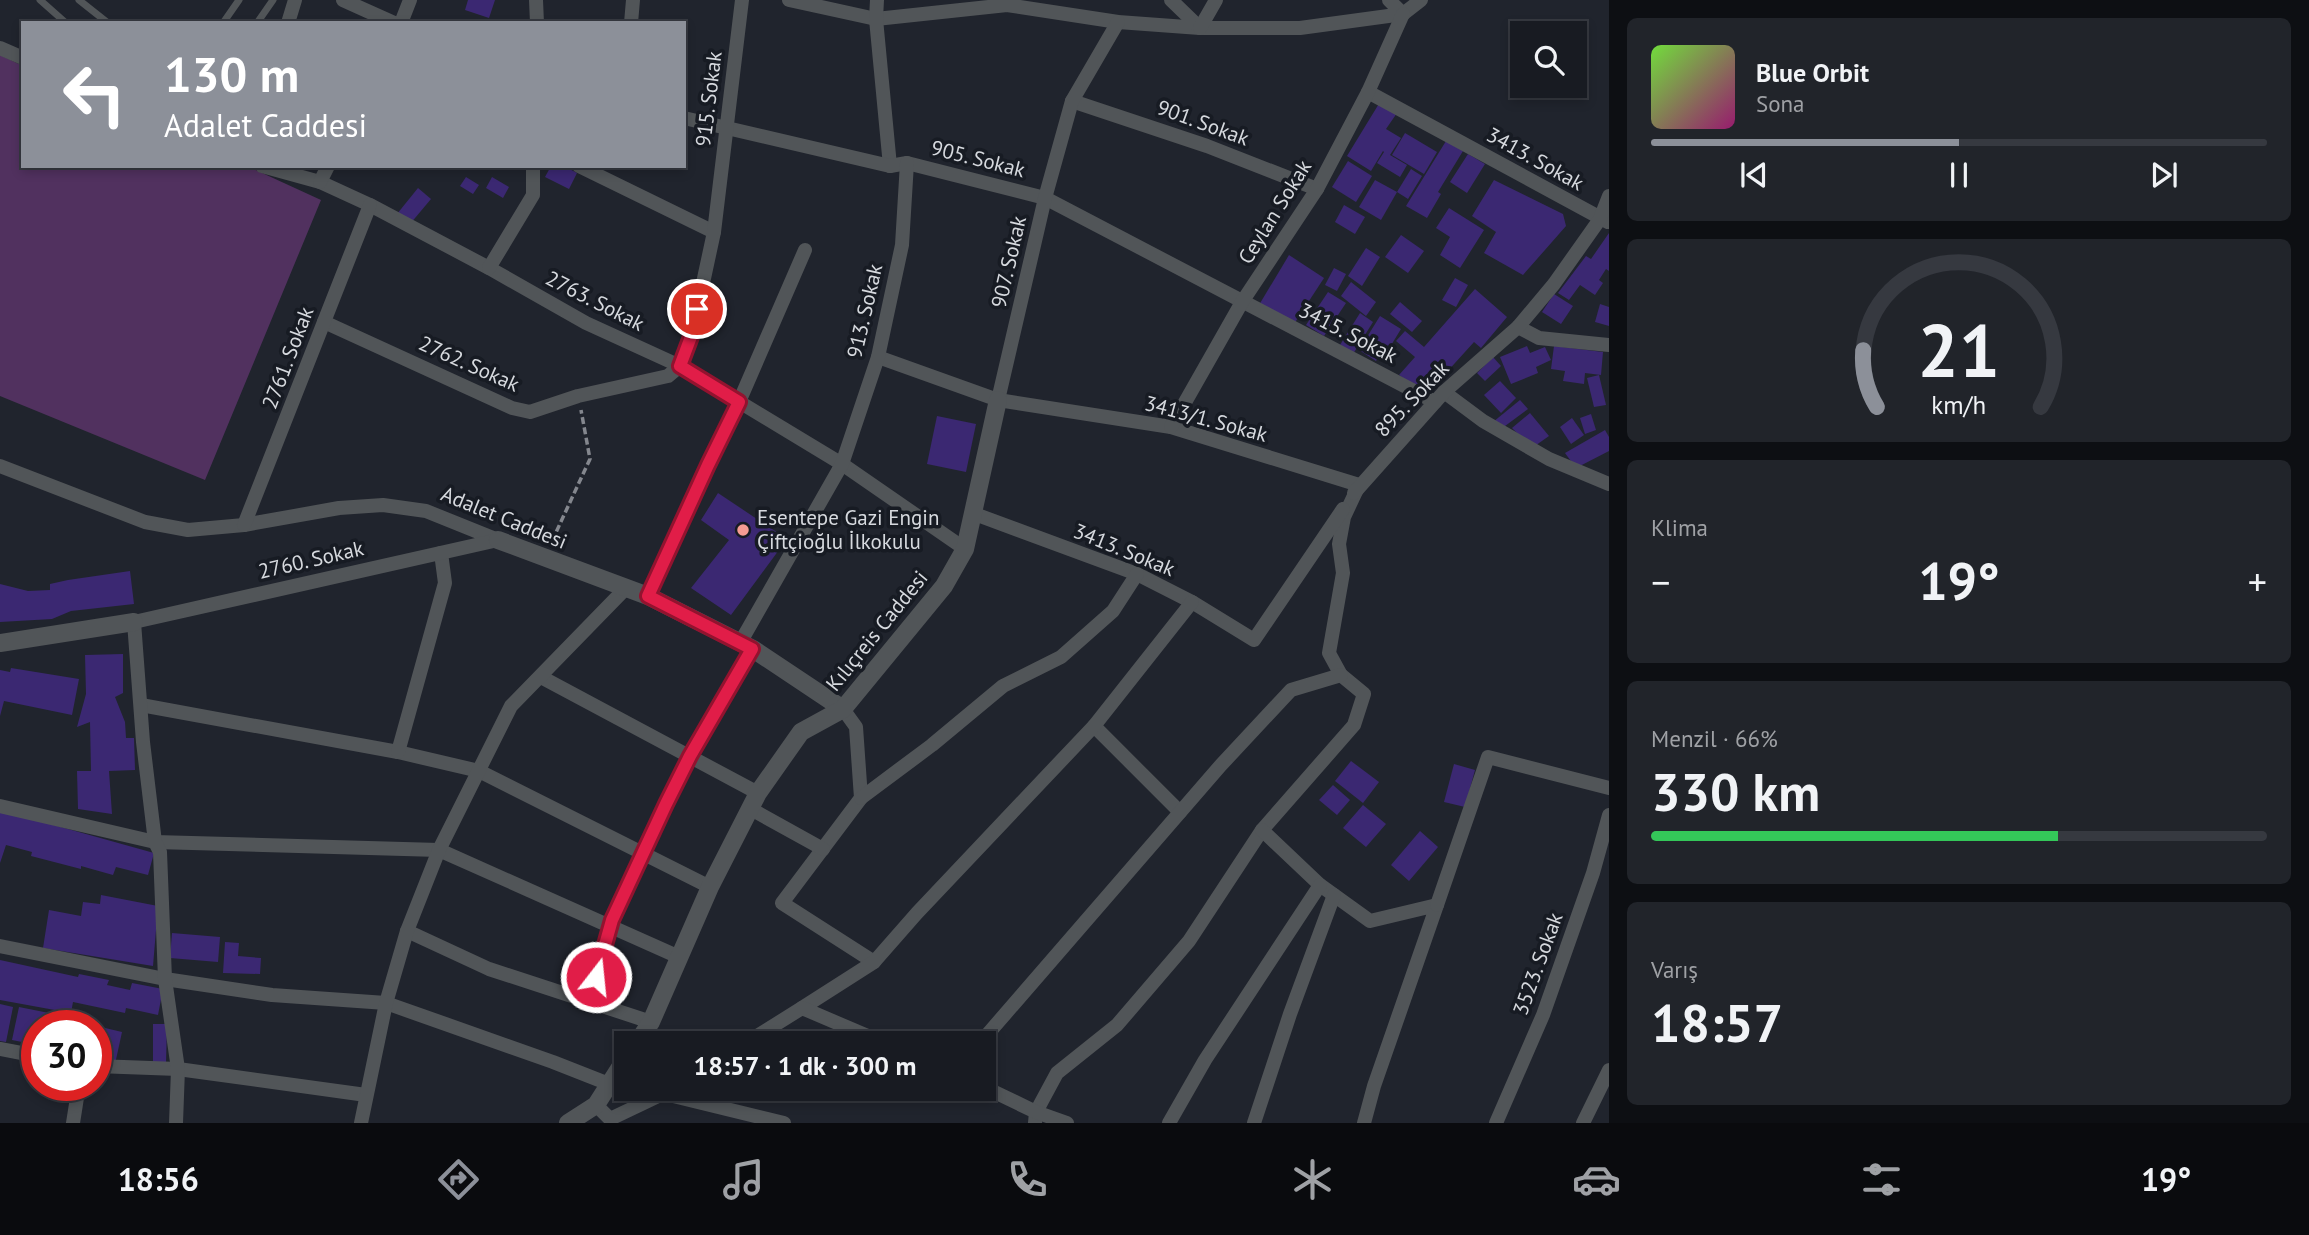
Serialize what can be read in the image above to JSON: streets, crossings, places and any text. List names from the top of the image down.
{
  "streets": {
    "street": [
      "915. Sokak",
      "901. Sokak",
      "905. Sokak",
      "3413. Sokak",
      "Ceylan Sokak",
      "907. Sokak",
      "2763. Sokak",
      "913. Sokak",
      "3415. Sokak",
      "2761. Sokak",
      "2762. Sokak",
      "895. Sokak",
      "3413/1. Sokak",
      "Adalet Caddesi",
      "2760. Sokak",
      "Kılıçreis Caddesi",
      "3523. Sokak"
    ]
  },
  "crossings": [
    ["915. Sokak", "905. Sokak"],
    ["915. Sokak", "2763. Sokak"],
    ["915. Sokak", "2762. Sokak"],
    ["901. Sokak", "Ceylan Sokak"],
    ["901. Sokak", "907. Sokak"],
    ["905. Sokak", "Ceylan Sokak"],
    ["905. Sokak", "907. Sokak"],
    ["905. Sokak", "913. Sokak"],
    ["905. Sokak", "3415. Sokak"],
    ["3413. Sokak", "Ceylan Sokak"],
    ["3413. Sokak", "895. Sokak"],
    ["3413. Sokak", "Kılıçreis Caddesi"],
    ["Ceylan Sokak", "3415. Sokak"],
    ["Ceylan Sokak", "3413/1. Sokak"],
    ["907. Sokak", "3413/1. Sokak"],
    ["907. Sokak", "Kılıçreis Caddesi"],
    ["2763. Sokak", "913. Sokak"],
    ["2763. Sokak", "2761. Sokak"],
    ["2763. Sokak", "2762. Sokak"],
    ["2763. Sokak", "Kılıçreis Caddesi"],
    ["913. Sokak", "3413/1. Sokak"],
    ["913. Sokak", "Adalet Caddesi"],
    ["3415. Sokak", "895. Sokak"],
    ["2761. Sokak", "2762. Sokak"],
    ["2761. Sokak", "Adalet Caddesi"],
    ["895. Sokak", "3413/1. Sokak"],
    ["3413/1. Sokak", "Kılıçreis Caddesi"],
    ["Adalet Caddesi", "2760. Sokak"],
    ["Adalet Caddesi", "Kılıçreis Caddesi"]
  ],
  "places": ["Esentepe Gazi Engin Çiftçioğlu İlkokulu"],
  "page": {
    "turn": ["130 m", "Adalet Caddesi"],
    "song": ["Blue Orbit", "Sona"],
    "tile": [
      "Klima",
      ["Menzil · 66%", "330 km"],
      ["Varış", "18:57"]
    ],
    "heat": ["−", "19°", "+"],
    "limit": "30",
    "trip": "18:57 · 1 dk · 300 m",
    "tabs": ["18:56", "19°"],
    "gauge": ["21", "km/h"]
  }
}
